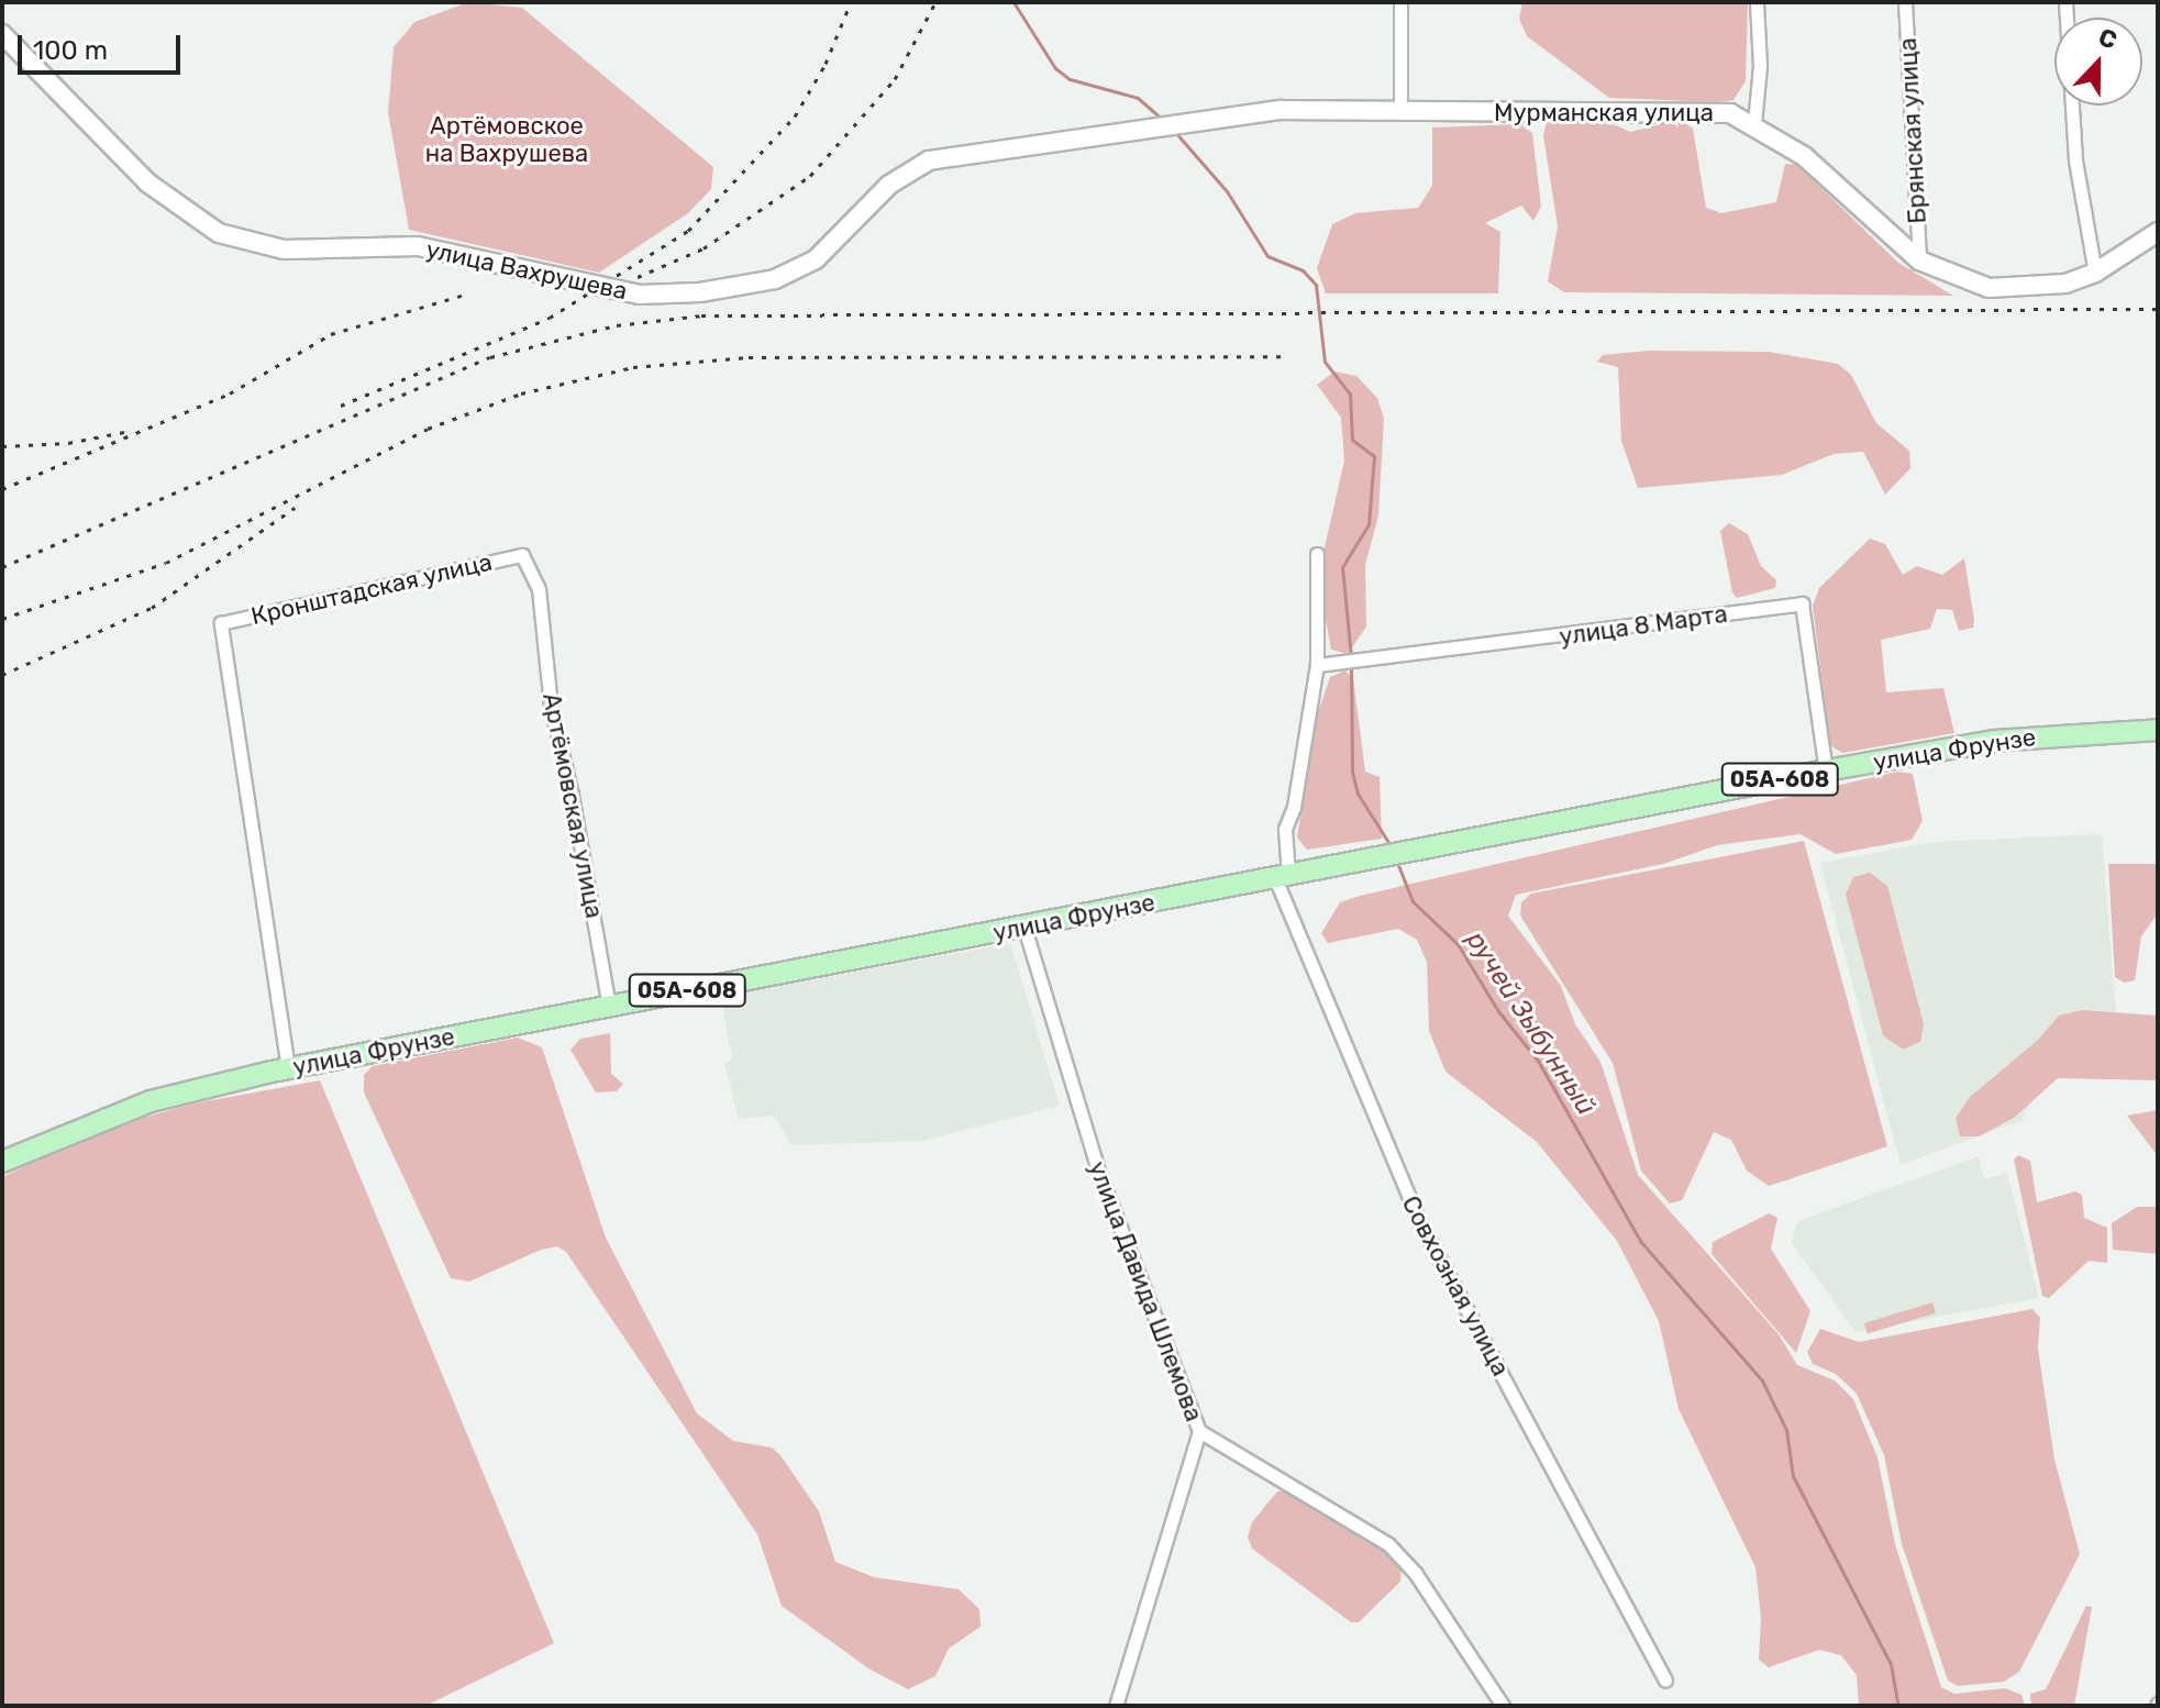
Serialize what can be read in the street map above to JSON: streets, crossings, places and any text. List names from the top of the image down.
{
  "streets": {
    "main road": [
      "Мурманская улица",
      "улица Вахрушева",
      "улица Фрунзе",
      "05А-608"
    ],
    "street": [
      "Брянская улица",
      "Кронштадская улица",
      "улица 8 Марта",
      "Артёмовская улица",
      "Совхозная улица",
      "улица Давида Шлемова"
    ]
  },
  "crossings": [
    ["Мурманская улица", "Брянская улица"],
    ["Мурманская улица", "улица Вахрушева"],
    ["Кронштадская улица", "улица Фрунзе"],
    ["Кронштадская улица", "Артёмовская улица"],
    ["улица 8 Марта", "улица Фрунзе"],
    ["улица Фрунзе", "Артёмовская улица"],
    ["улица Фрунзе", "Совхозная улица"],
    ["улица Фрунзе", "улица Давида Шлемова"]
  ],
  "water": ["ручей Зыбунный"],
  "parks": ["Артёмовское на Вахрушева"],
  "scale_bar": "100 m",
  "north": "top"
}
